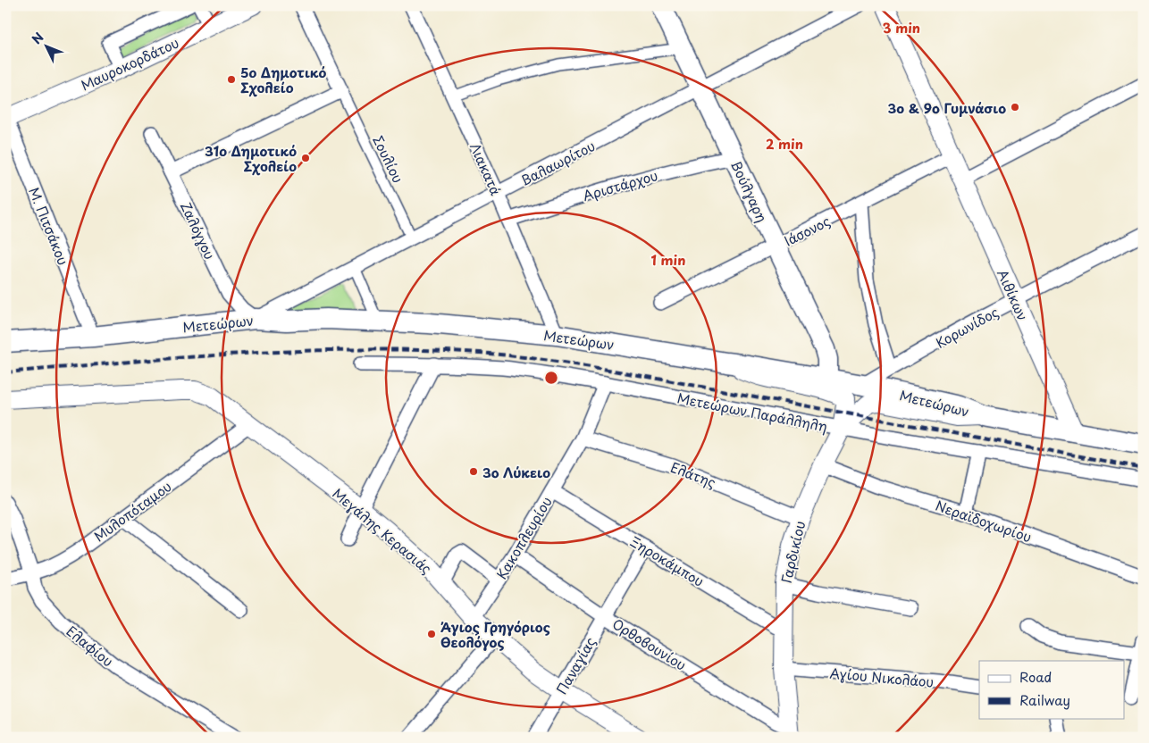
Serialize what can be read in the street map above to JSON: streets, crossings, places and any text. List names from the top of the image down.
{
  "streets": {
    "main road": ["Βούλγαρη", "Μετεώρων"],
    "street": [
      "Μαυροκορδάτου",
      "Σουλίου",
      "Βαλαωρίτου",
      "Λιακατά",
      "Αριστάρχου",
      "Μ. Πιτσάκου",
      "Ζαλόγγου",
      "Ιάσονος",
      "Αιθίκων",
      "Κορωνίδος",
      "Μετεώρων Παράλληλη",
      "Ελάτης",
      "Μυλοπόταμου",
      "Νεραϊδοχωρίου",
      "Μεγάλης Κερασιάς",
      "Κακοπλευρίου",
      "Γαρδικίου",
      "Ξηροκάμπου",
      "Ορθοβουνίου",
      "Ελαφίου",
      "Παναγίας",
      "Αγίου Νικολάου"
    ]
  },
  "crossings": [
    ["Μαυροκορδάτου", "Μ. Πιτσάκου"],
    ["Σουλίου", "Βαλαωρίτου"],
    ["Βαλαωρίτου", "Λιακατά"],
    ["Βαλαωρίτου", "Βούλγαρη"],
    ["Βαλαωρίτου", "Ζαλόγγου"],
    ["Βαλαωρίτου", "Μετεώρων"],
    ["Λιακατά", "Αριστάρχου"],
    ["Λιακατά", "Μετεώρων"],
    ["Αριστάρχου", "Βούλγαρη"],
    ["Βούλγαρη", "Ιάσονος"],
    ["Βούλγαρη", "Μετεώρων"],
    ["Μ. Πιτσάκου", "Μετεώρων"],
    ["Ζαλόγγου", "Μετεώρων"],
    ["Ιάσονος", "Αιθίκων"],
    ["Αιθίκων", "Μετεώρων"],
    ["Αιθίκων", "Κορωνίδος"],
    ["Μετεώρων", "Κορωνίδος"],
    ["Μετεώρων Παράλληλη", "Κακοπλευρίου"],
    ["Μετεώρων Παράλληλη", "Γαρδικίου"],
    ["Ελάτης", "Κακοπλευρίου"],
    ["Ελάτης", "Γαρδικίου"],
    ["Μυλοπόταμου", "Μεγάλης Κερασιάς"],
    ["Μυλοπόταμου", "Ελαφίου"],
    ["Νεραϊδοχωρίου", "Γαρδικίου"],
    ["Μεγάλης Κερασιάς", "Κακοπλευρίου"],
    ["Μεγάλης Κερασιάς", "Παναγίας"],
    ["Κακοπλευρίου", "Ξηροκάμπου"],
    ["Κακοπλευρίου", "Ορθοβουνίου"],
    ["Γαρδικίου", "Ξηροκάμπου"],
    ["Γαρδικίου", "Ορθοβουνίου"],
    ["Γαρδικίου", "Αγίου Νικολάου"],
    ["Ξηροκάμπου", "Παναγίας"],
    ["Ορθοβουνίου", "Παναγίας"]
  ],
  "places": [
    "5ο Δημοτικό Σχολείο",
    "3ο & 9ο Γυμνάσιο",
    "31ο Δημοτικό Σχολείο",
    "3ο Λύκειο",
    "Άγιος Γρηγόριος Θεολόγος"
  ],
  "legend": ["Road", "Railway"],
  "north": "top left",
  "rings": ["3 min", "2 min", "1 min"]
}
